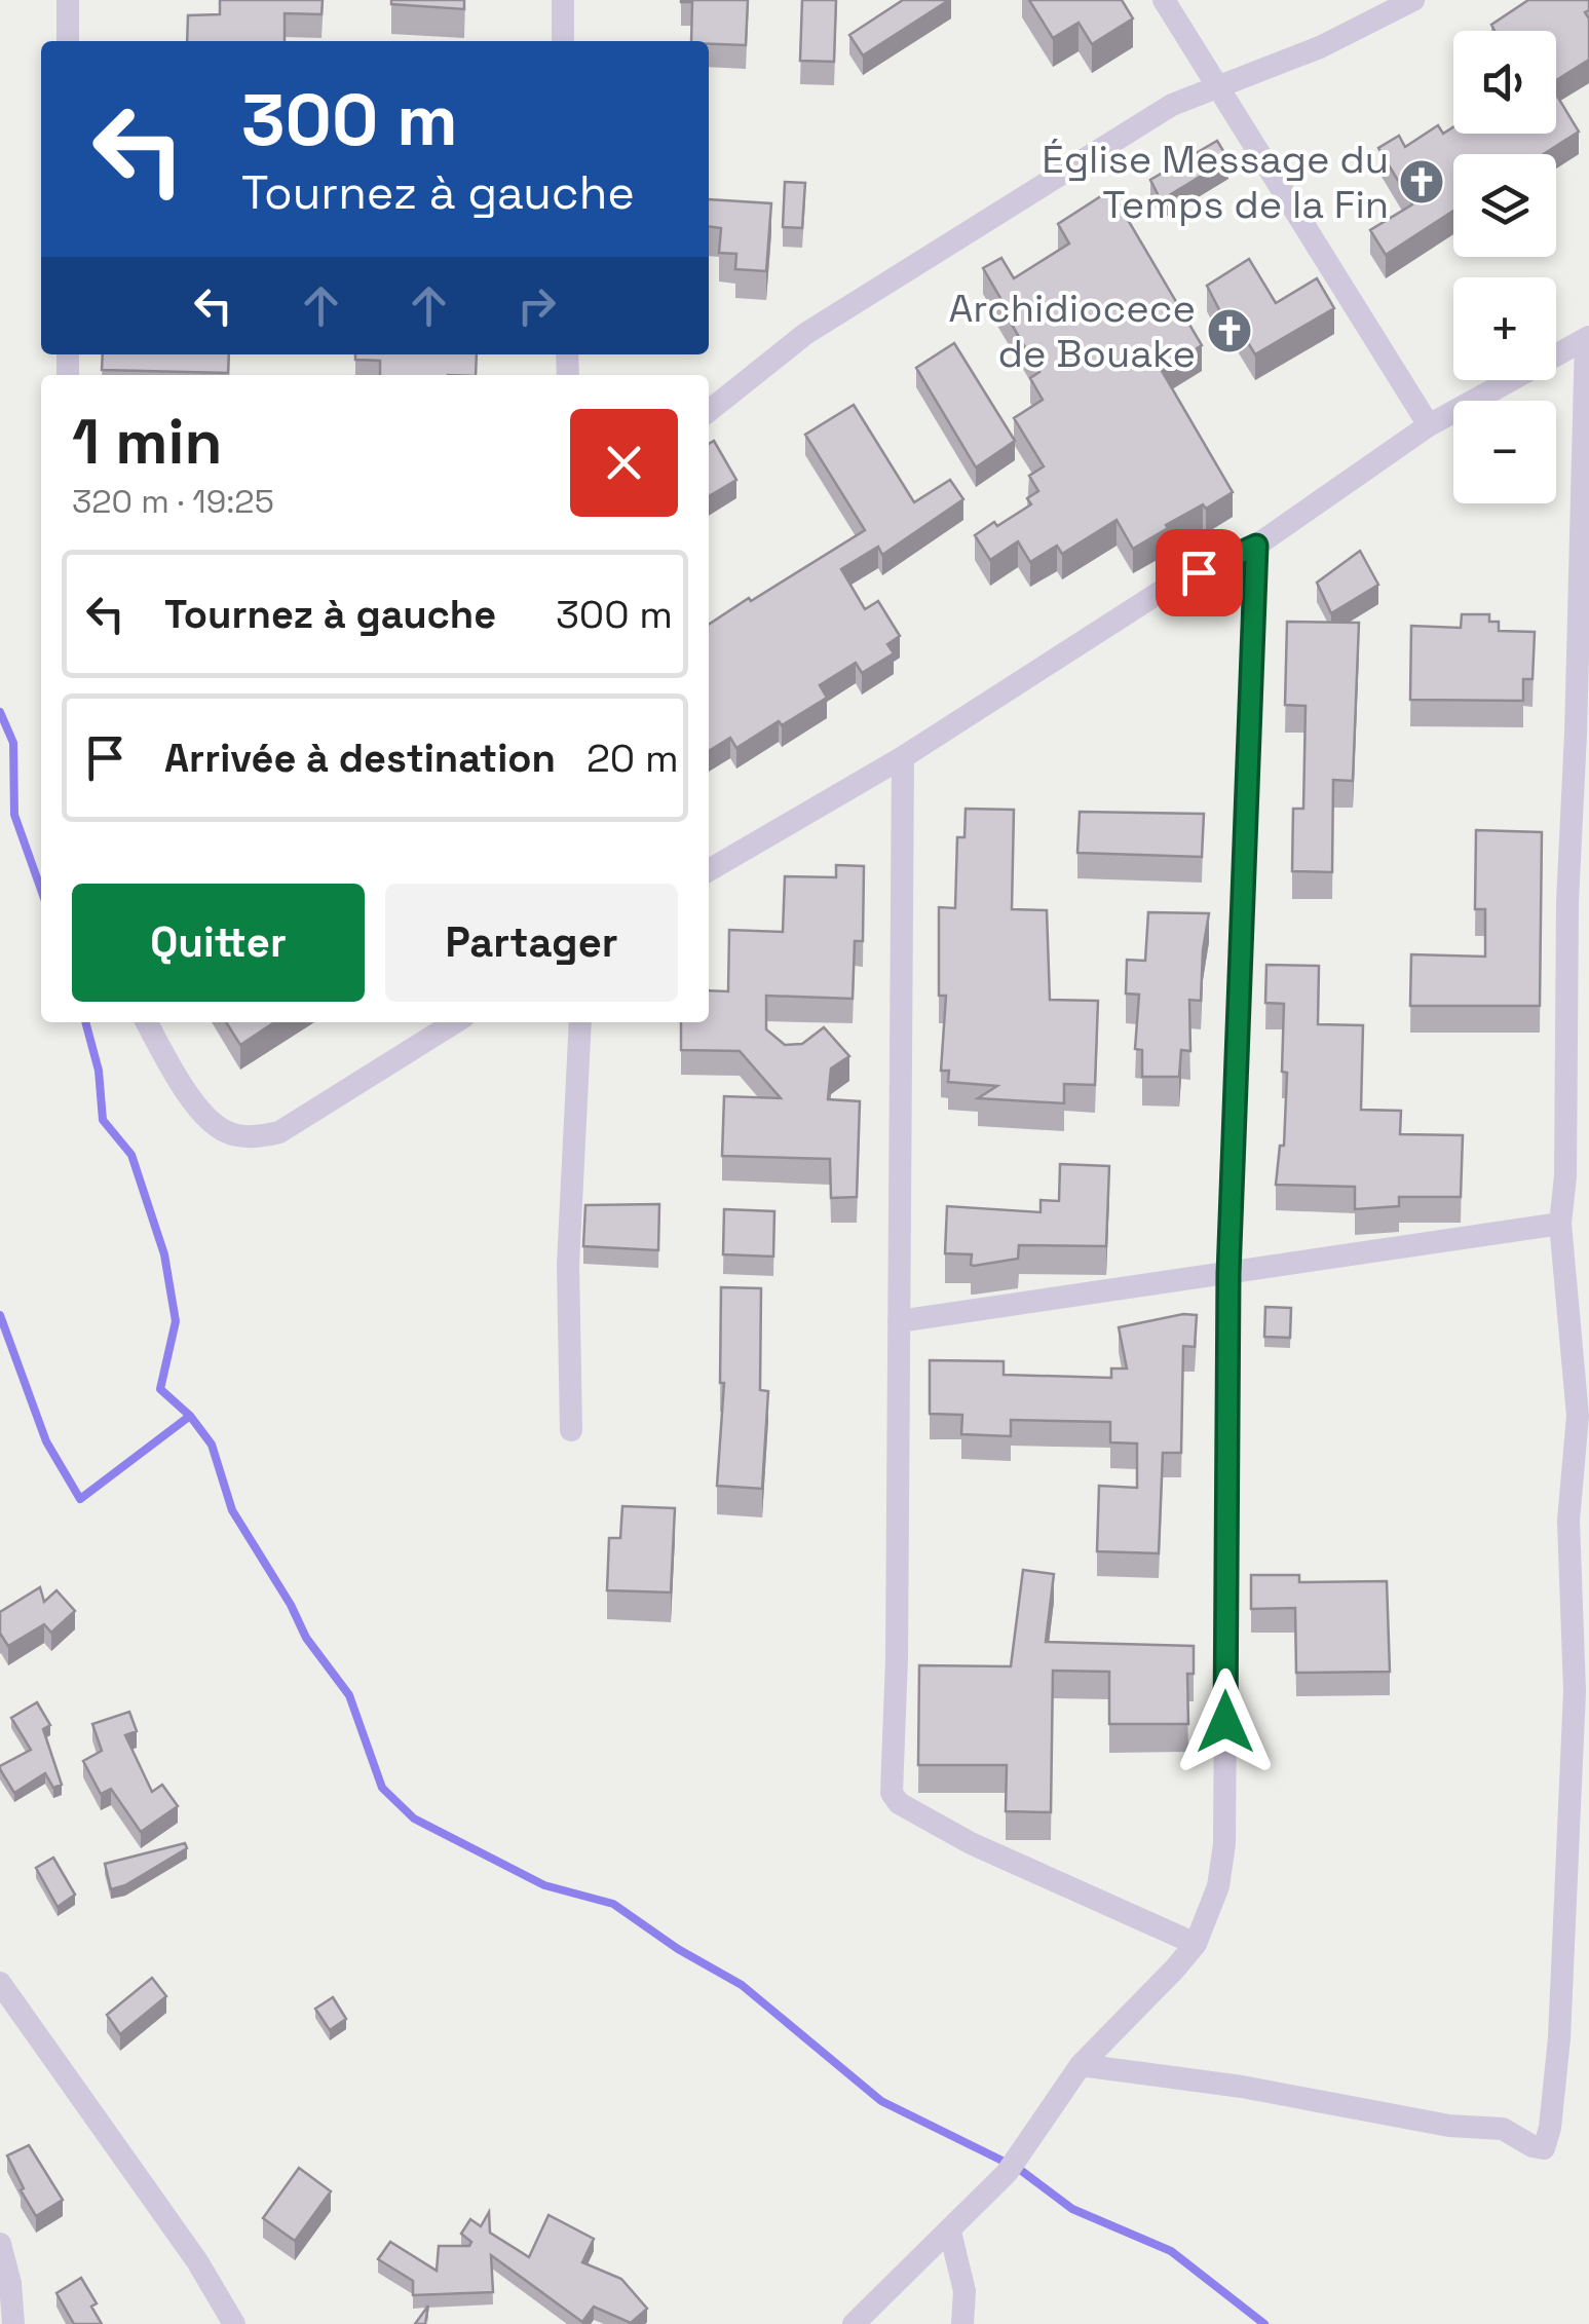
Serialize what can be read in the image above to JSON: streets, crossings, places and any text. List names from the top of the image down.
{
  "places": {
    "church": ["Église Message du Temps de la Fin", "Archidiocece de Bouake"]
  },
  "page": {
    "map_buttons": ["+", "−"],
    "turn": ["300 m", "Tournez à gauche"],
    "heading": ["1 min", "320 m · 19:25"],
    "list": [
      {
        "name": "Tournez à gauche",
        "value": "300 m"
      },
      {
        "name": "Arrivée à destination",
        "value": "20 m"
      }
    ],
    "buttons": ["Quitter", "Partager"]
  }
}
